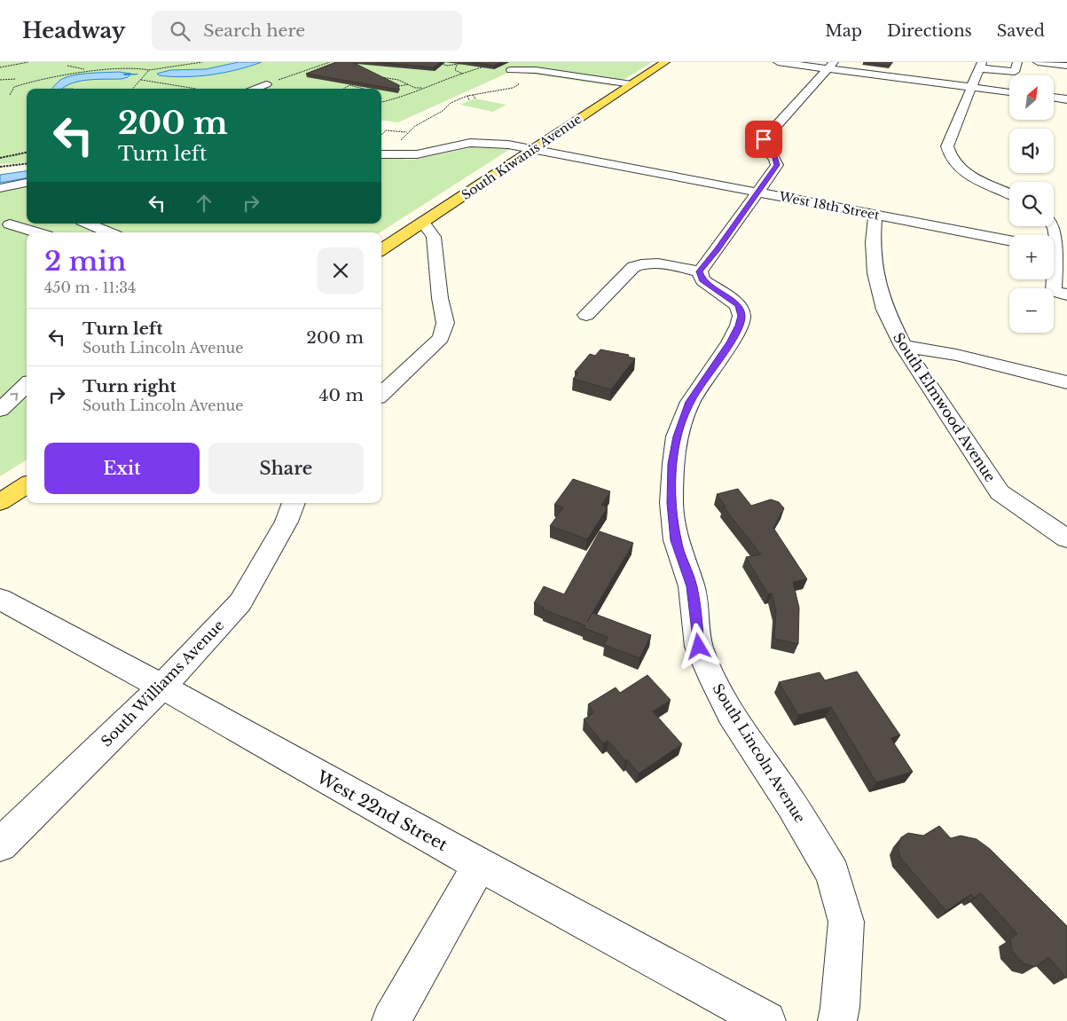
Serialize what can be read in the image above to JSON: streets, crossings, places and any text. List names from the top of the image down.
{
  "streets": {
    "main road": ["South Kiwanis Avenue"],
    "street": [
      "West 18th Street",
      "South Elmwood Avenue",
      "South Williams Avenue",
      "South Lincoln Avenue",
      "West 22nd Street"
    ]
  },
  "crossings": [
    ["South Kiwanis Avenue", "West 18th Street"],
    ["West 18th Street", "South Elmwood Avenue"],
    ["South Williams Avenue", "West 22nd Street"]
  ],
  "north": "top right",
  "page": {
    "header": "Headway",
    "search": "Search here",
    "nav": ["Map", "Directions", "Saved"],
    "map_buttons": ["+", "−"],
    "turn": ["200 m", "Turn left"],
    "heading": ["2 min", "450 m · 11:34"],
    "list": [
      {
        "name": "Turn left",
        "note": "South Lincoln Avenue",
        "value": "200 m"
      },
      {
        "name": "Turn right",
        "note": "South Lincoln Avenue",
        "value": "40 m"
      }
    ],
    "buttons": ["Exit", "Share"]
  }
}
